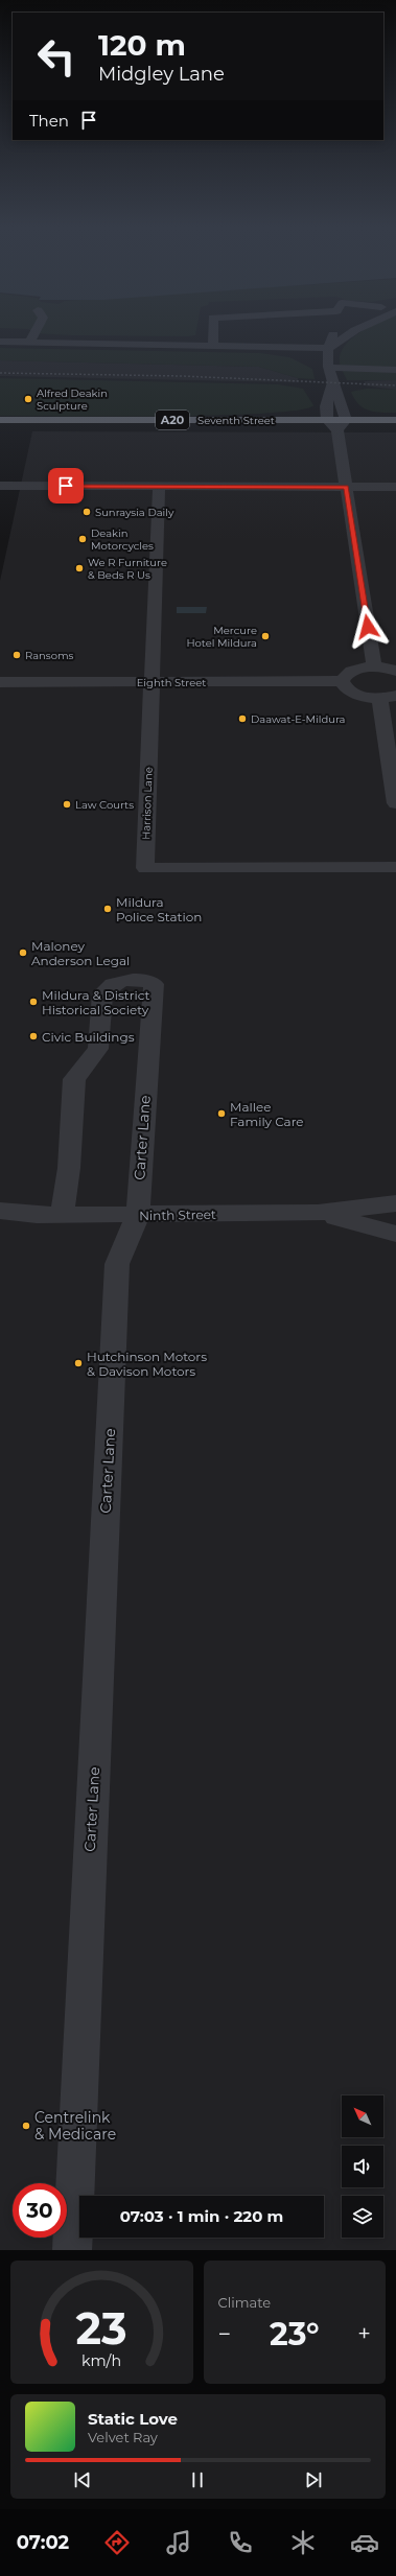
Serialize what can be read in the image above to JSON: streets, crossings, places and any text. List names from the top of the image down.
{
  "streets": {
    "highway": ["A20", "Seventh Street"],
    "street": [
      "Eighth Street",
      "Harrison Lane",
      "Carter Lane",
      "Ninth Street"
    ]
  },
  "crossings": [
    ["Eighth Street", "Harrison Lane"],
    ["Carter Lane", "Ninth Street"]
  ],
  "places": [
    "Alfred Deakin Sculpture",
    "Sunraysia Daily",
    "Deakin Motorcycles",
    "We R Furniture & Beds R Us",
    "Mercure Hotel Mildura",
    "Ransoms",
    "Daawat-E-Mildura",
    "Law Courts",
    "Mildura Police Station",
    "Maloney Anderson Legal",
    "Mildura & District Historical Society",
    "Civic Buildings",
    "Mallee Family Care",
    "Hutchinson Motors & Davison Motors",
    "Centrelink & Medicare"
  ],
  "north": "top left",
  "page": {
    "turn": ["120 m", "Midgley Lane"],
    "then": "Then",
    "limit": "30",
    "trip": "07:03 · 1 min · 220 m",
    "tile": "Climate",
    "heat": ["−", "23°", "+"],
    "song": ["Static Love", "Velvet Ray"],
    "tabs": "07:02",
    "gauge": ["23", "km/h"]
  }
}
